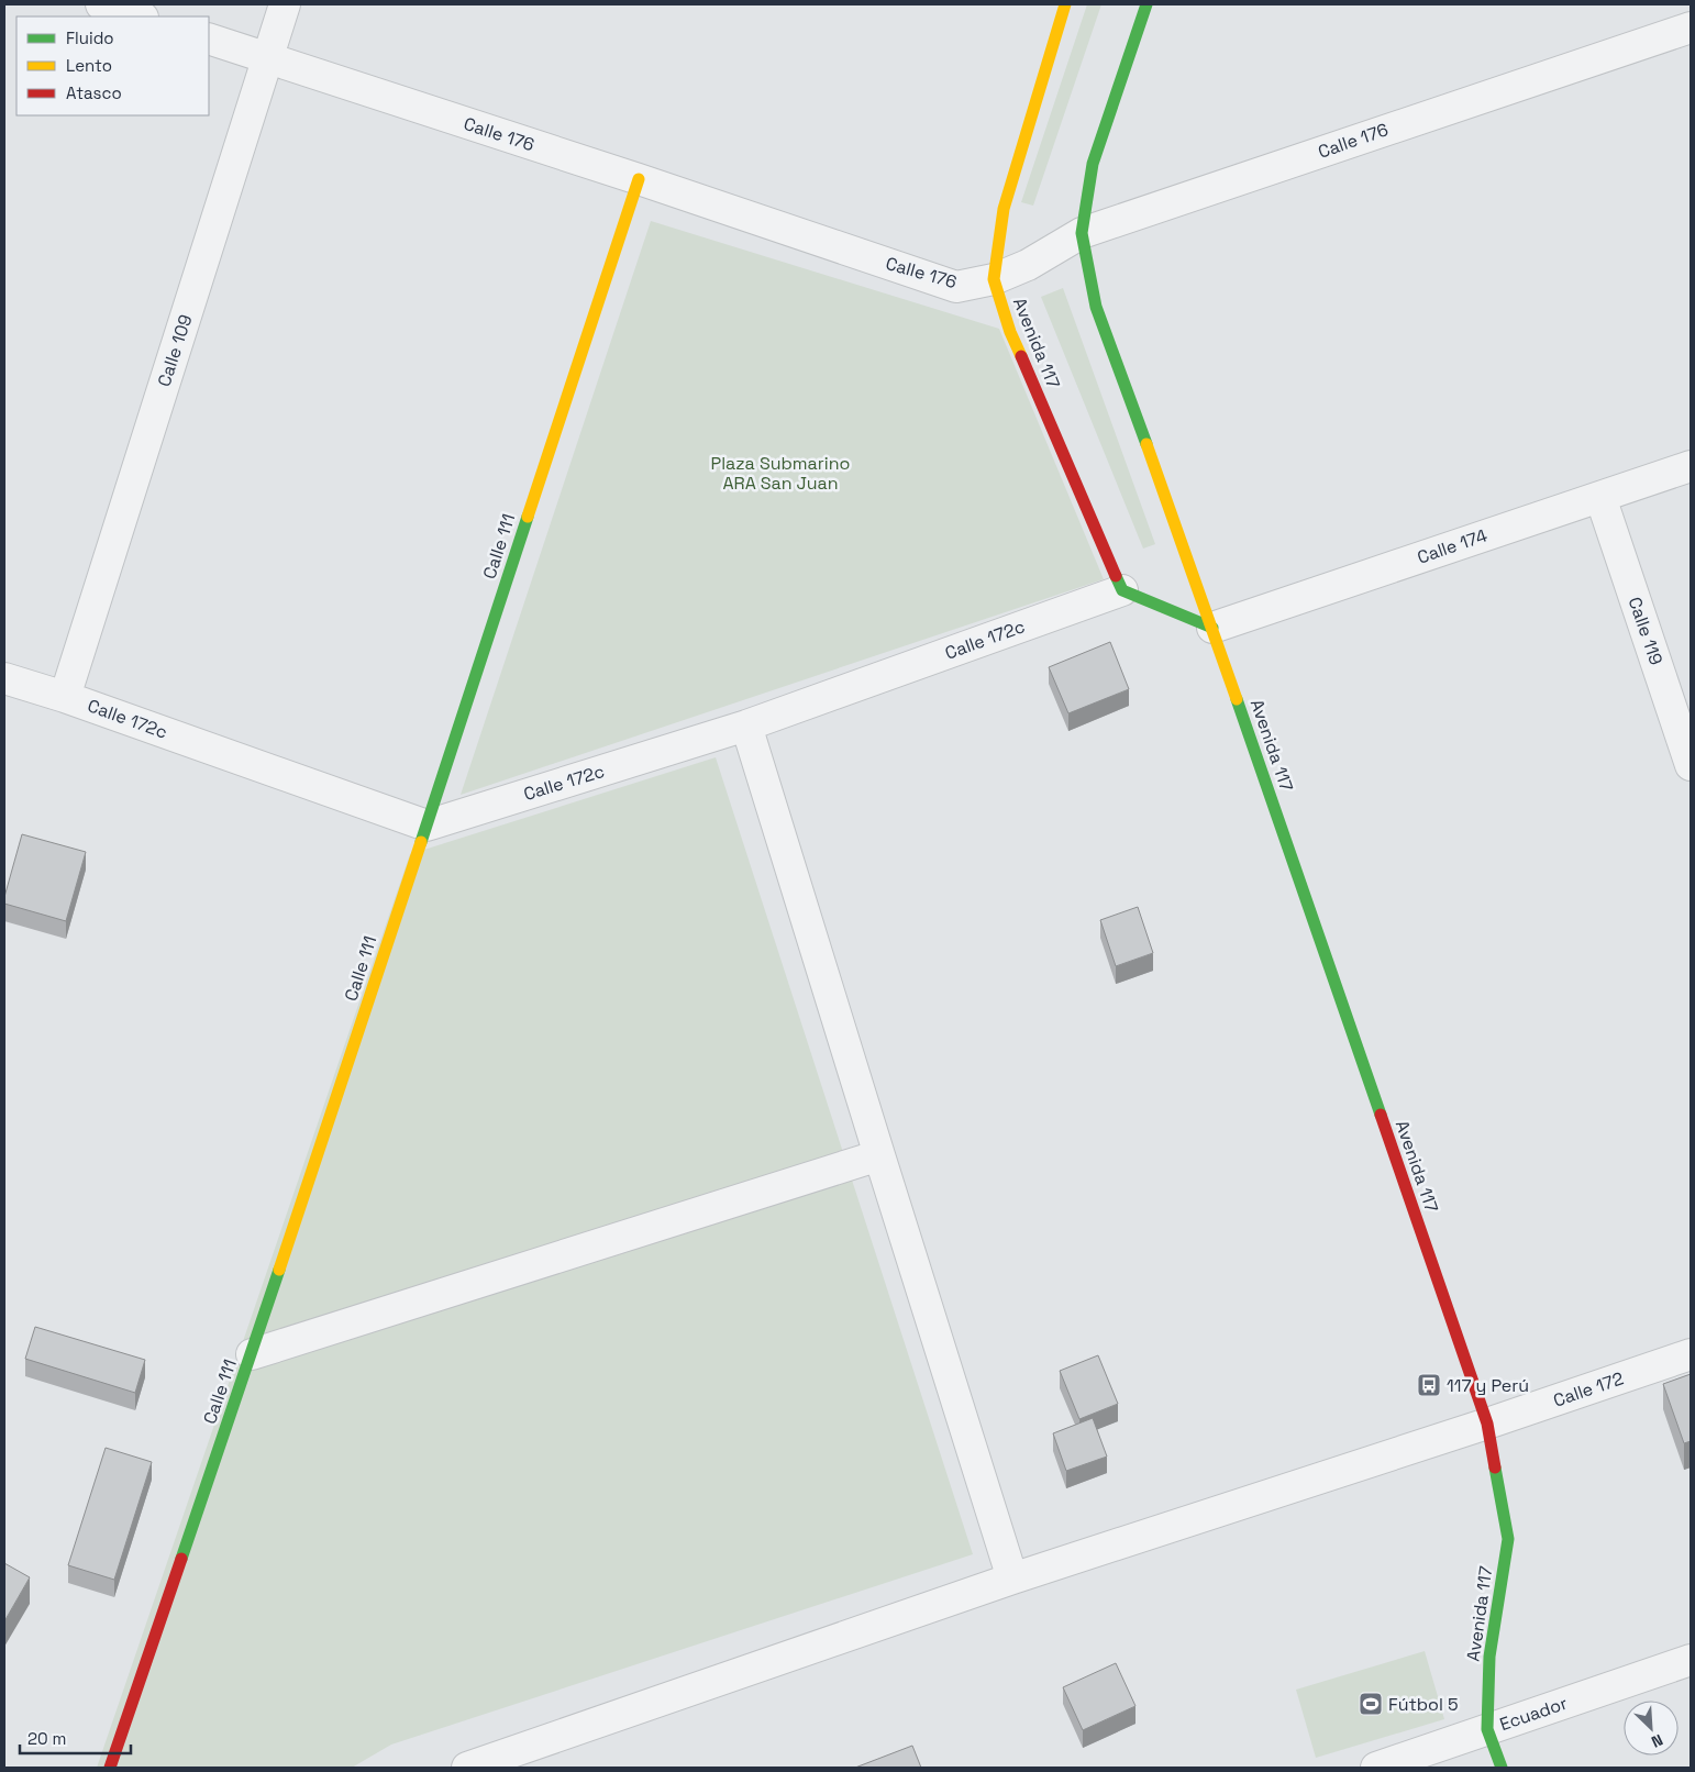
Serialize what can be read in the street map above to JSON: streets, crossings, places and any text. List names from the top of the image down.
{
  "streets": {
    "street": [
      "Calle 176",
      "Avenida 117",
      "Calle 109",
      "Calle 111",
      "Calle 174",
      "Calle 119",
      "Calle 172c",
      "Calle 172",
      "Ecuador"
    ]
  },
  "crossings": [
    ["Calle 176", "Avenida 117"],
    ["Calle 176", "Calle 109"],
    ["Calle 176", "Calle 111"],
    ["Avenida 117", "Calle 174"],
    ["Avenida 117", "Calle 172c"],
    ["Avenida 117", "Calle 172"],
    ["Avenida 117", "Ecuador"],
    ["Calle 109", "Calle 172c"],
    ["Calle 111", "Calle 172c"],
    ["Calle 174", "Calle 119"]
  ],
  "parks": ["Plaza Submarino ARA San Juan"],
  "places": {
    "bus stop": ["117 y Perú"],
    "sports": ["Fútbol 5"]
  },
  "legend": ["Fluido", "Lento", "Atasco"],
  "scale_bar": "20 m",
  "north": "bottom right"
}
